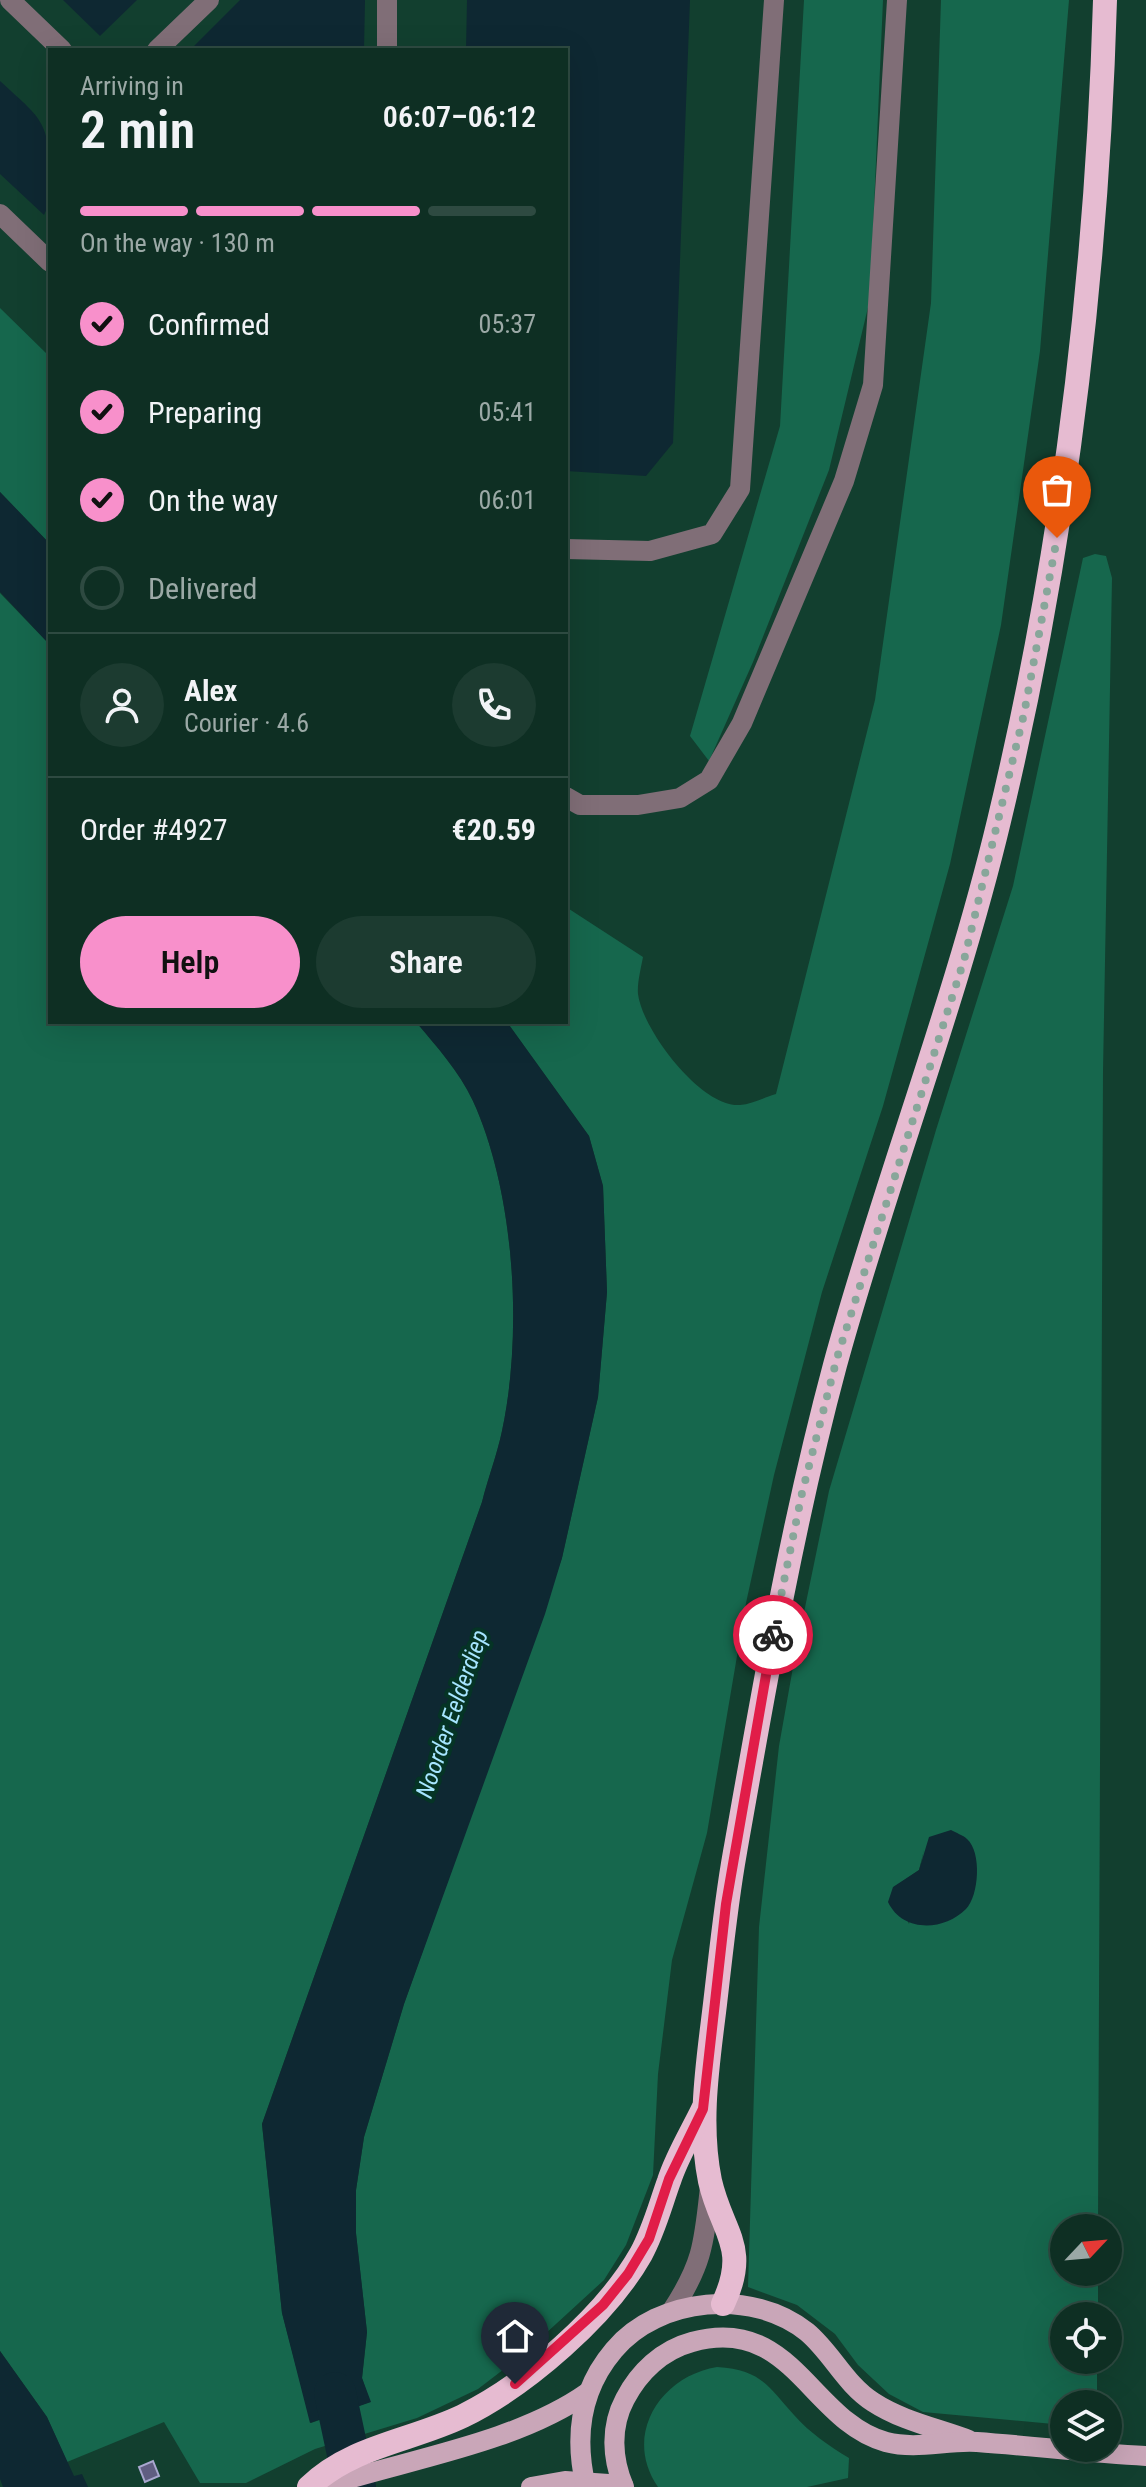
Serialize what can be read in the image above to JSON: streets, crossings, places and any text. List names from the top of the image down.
{
  "water": ["Noorder Eelderdiep"],
  "north": "top right",
  "page": {
    "heading": ["2 min", "Arriving in", "06:07–06:12"],
    "panel": [
      "Alex",
      "Courier · 4.6",
      "Order #4927",
      "€20.59"
    ],
    "bar": "On the way · 130 m",
    "list": [
      ["Confirmed", "05:37"],
      ["Preparing", "05:41"],
      ["On the way", "06:01"],
      "Delivered"
    ],
    "buttons": ["Help", "Share"]
  }
}
